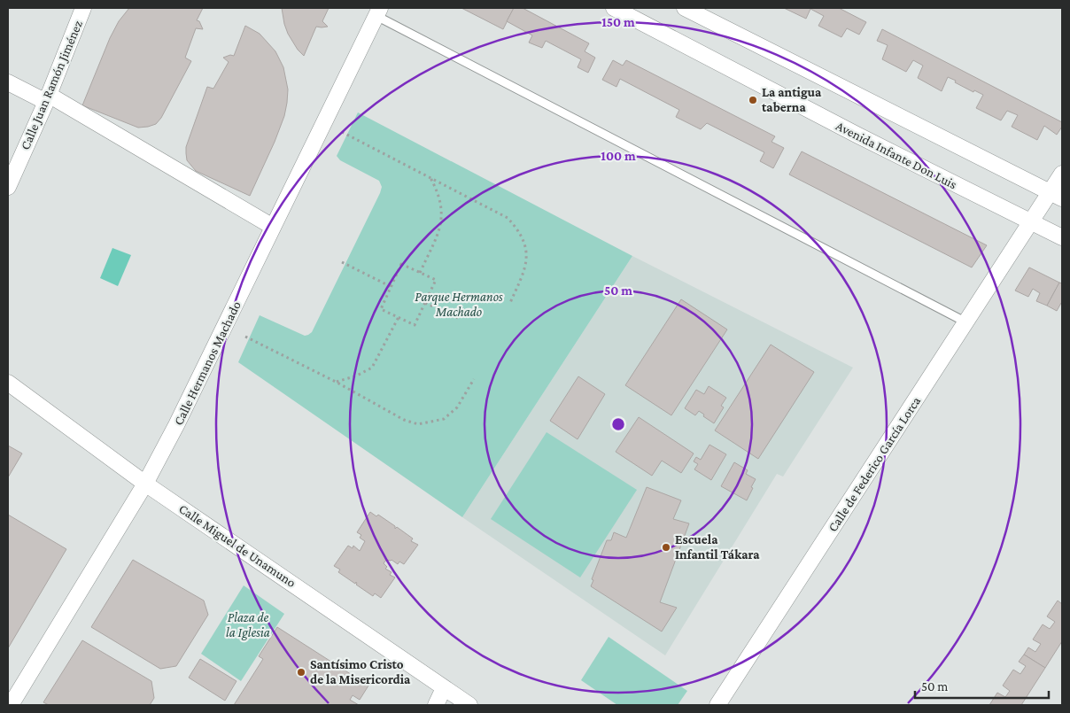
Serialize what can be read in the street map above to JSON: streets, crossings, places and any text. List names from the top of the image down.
{
  "streets": {
    "street": [
      "Calle Juan Ramón Jiménez",
      "Avenida Infante Don Luis",
      "Calle Hermanos Machado",
      "Calle de Federico García Lorca",
      "Calle Miguel de Unamuno"
    ]
  },
  "crossings": [
    ["Avenida Infante Don Luis", "Calle de Federico García Lorca"],
    ["Calle Hermanos Machado", "Calle Miguel de Unamuno"]
  ],
  "parks": ["Parque Hermanos Machado", "Plaza de la Iglesia"],
  "places": ["La antigua taberna", "Escuela Infantil Tákara", "Santísimo Cristo de la Misericordia"],
  "scale_bar": "50 m",
  "rings": ["150 m", "100 m", "50 m"]
}
